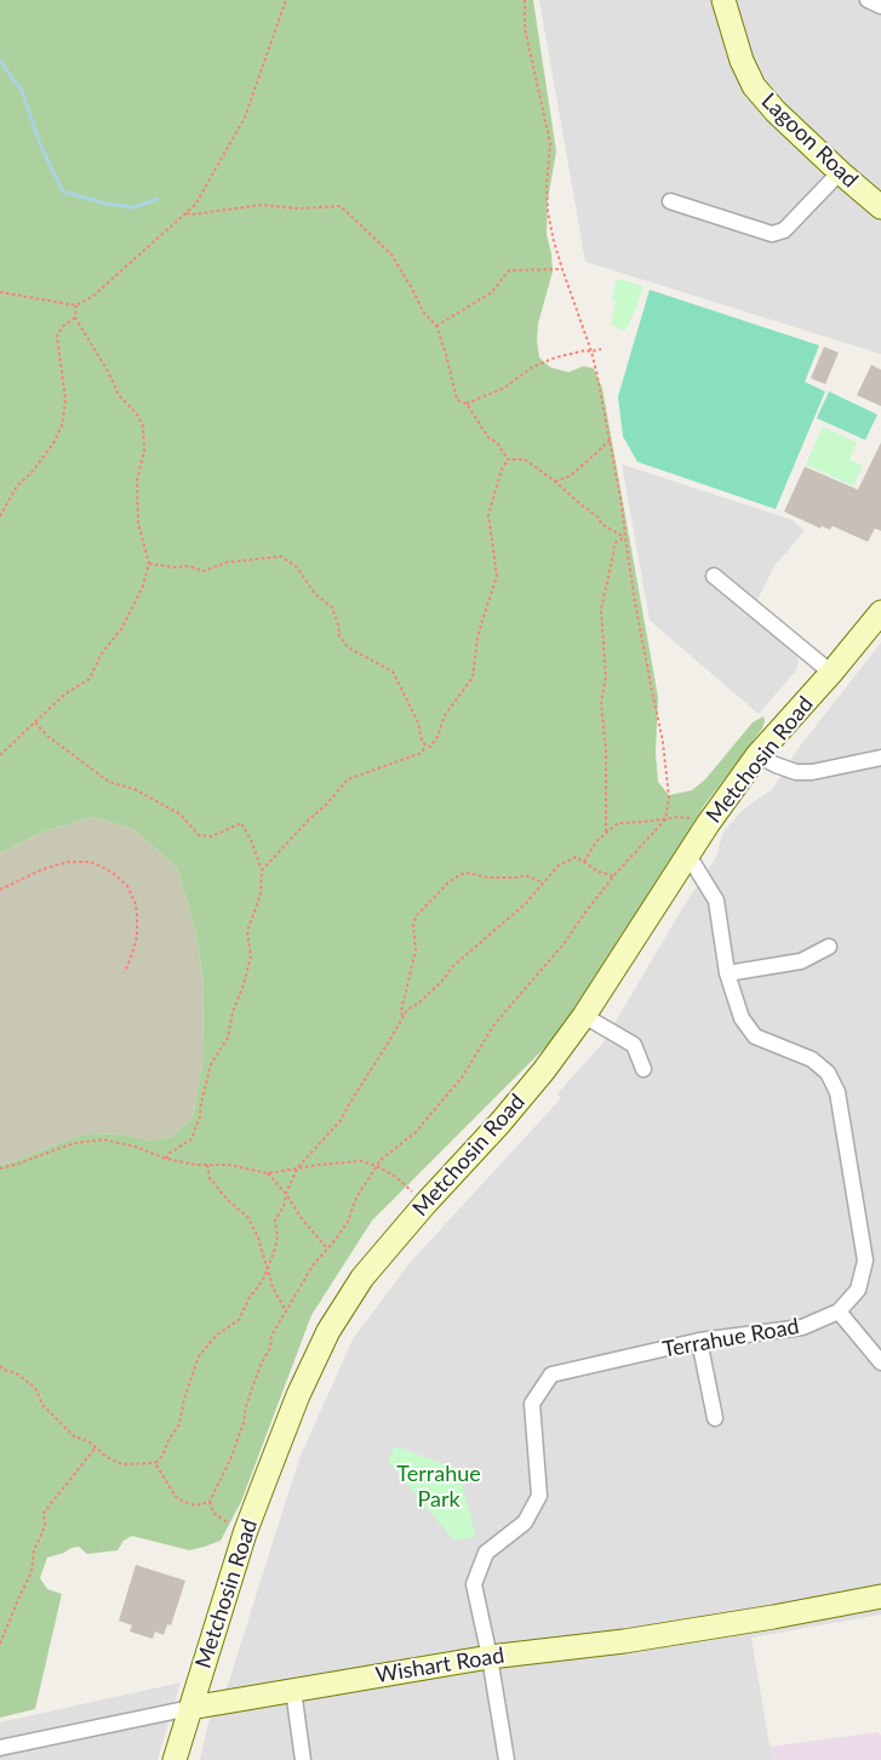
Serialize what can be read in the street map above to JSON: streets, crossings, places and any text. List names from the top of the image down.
{
  "streets": {
    "main road": ["Lagoon Road", "Metchosin Road", "Wishart Road"],
    "street": ["Terrahue Road"]
  },
  "crossings": [
    ["Metchosin Road", "Terrahue Road"],
    ["Metchosin Road", "Wishart Road"],
    ["Terrahue Road", "Wishart Road"]
  ],
  "parks": ["Terrahue Park"]
}
